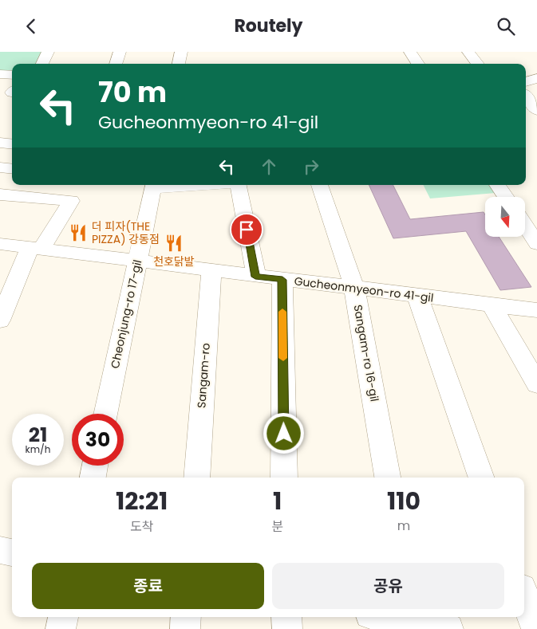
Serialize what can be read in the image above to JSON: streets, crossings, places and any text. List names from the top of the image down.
{
  "streets": {
    "street": [
      "Gucheonmyeon-ro 41-gil",
      "Cheonjung-ro 17-gil",
      "Sangam-ro 16-gil",
      "Sangam-ro"
    ]
  },
  "crossings": [
    ["Gucheonmyeon-ro 41-gil", "Cheonjung-ro 17-gil"],
    ["Gucheonmyeon-ro 41-gil", "Sangam-ro 16-gil"],
    ["Gucheonmyeon-ro 41-gil", "Sangam-ro"]
  ],
  "places": {
    "restaurant": ["더 피자(THE PIZZA) 강동점", "천호닭발"]
  },
  "north": "bottom",
  "page": {
    "header": "Routely",
    "turn": ["70 m", "Gucheonmyeon-ro 41-gil"],
    "speed": "21 km/h",
    "limit": "30",
    "eta": [
      "12:21",
      "도착",
      "1",
      "분",
      "110",
      "m"
    ],
    "buttons": ["종료", "공유"]
  }
}
